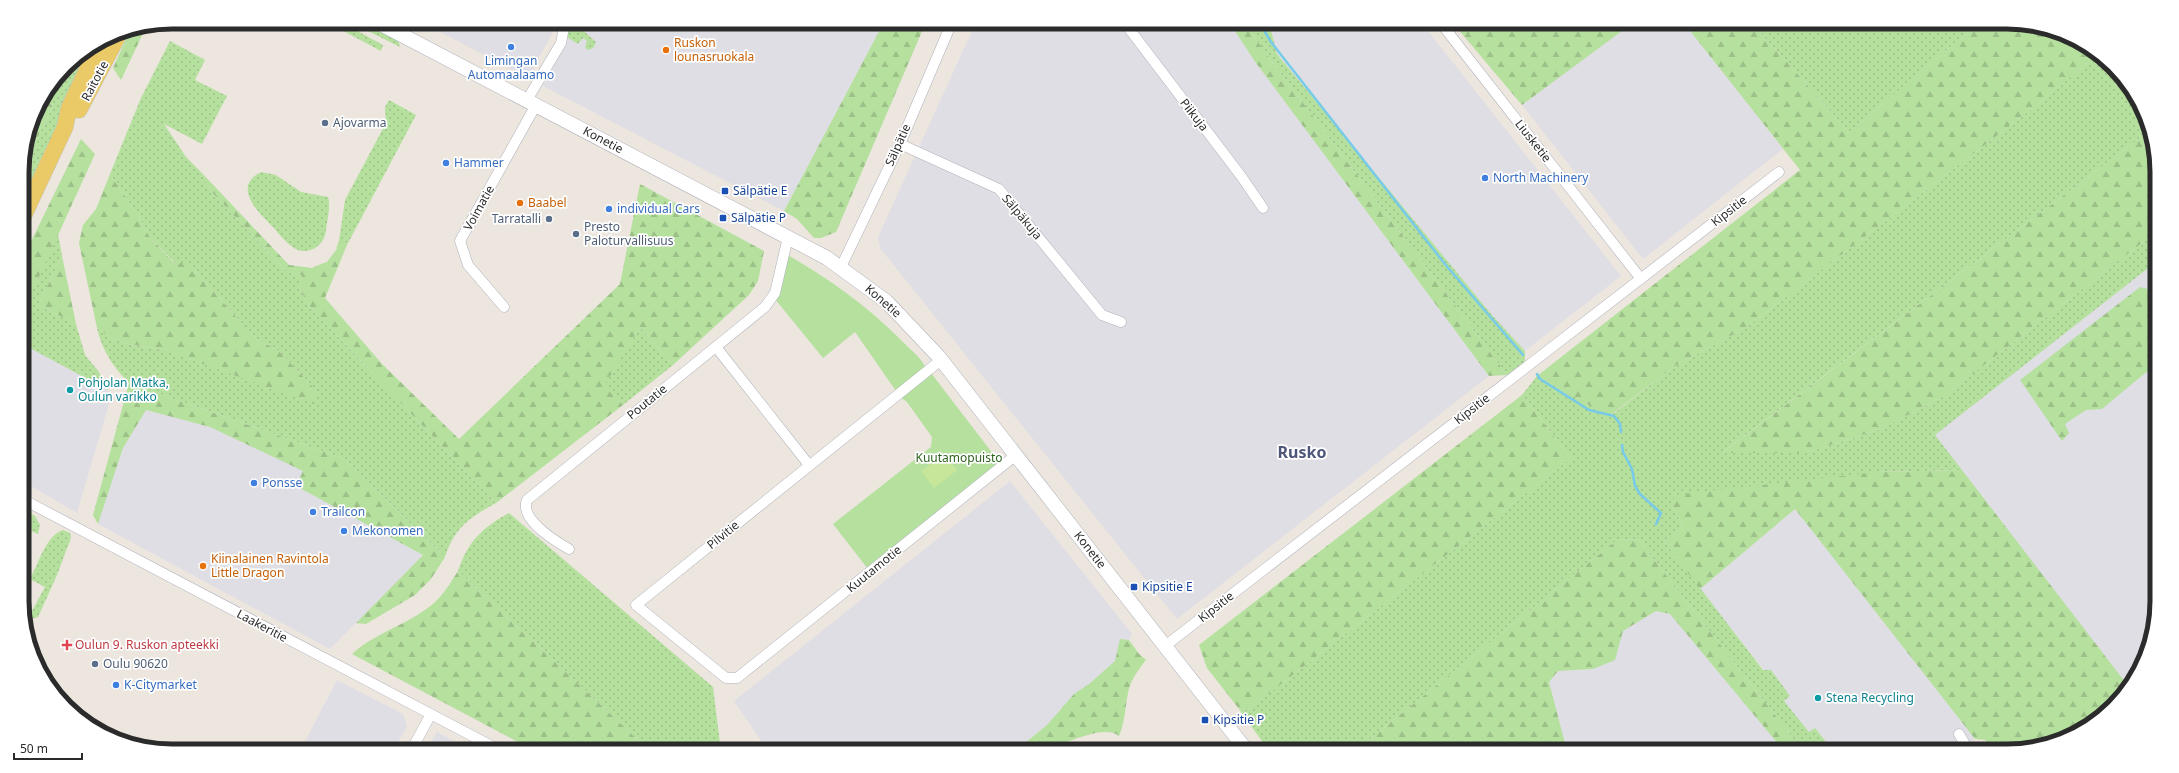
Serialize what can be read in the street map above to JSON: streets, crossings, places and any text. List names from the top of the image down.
{
  "streets": {
    "main road": ["Raitotie"],
    "street": [
      "Piikuja",
      "Konetie",
      "Liusketie",
      "Sälpätie",
      "Voimatie",
      "Kipsitie",
      "Sälpäkuja",
      "Poutatie",
      "Pilvitie",
      "Kuutamotie",
      "Laakeritie"
    ]
  },
  "crossings": [
    ["Konetie", "Sälpätie"],
    ["Konetie", "Voimatie"],
    ["Konetie", "Kipsitie"],
    ["Konetie", "Poutatie"],
    ["Konetie", "Pilvitie"],
    ["Konetie", "Kuutamotie"],
    ["Liusketie", "Kipsitie"],
    ["Sälpätie", "Sälpäkuja"],
    ["Pilvitie", "Kuutamotie"]
  ],
  "districts": ["Rusko"],
  "parks": ["Kuutamopuisto"],
  "places": {
    "other": [
      "Limingan Automaalaamo",
      "Ruskon lounasruokala",
      "Ajovarma",
      "Hammer",
      "North Machinery",
      "Baabel",
      "individual Cars",
      "Tarratalli",
      "Presto Paloturvallisuus",
      "Pohjolan Matka, Oulun varikko",
      "Ponsse",
      "Trailcon",
      "Mekonomen",
      "Kiinalainen Ravintola Little Dragon",
      "Oulu 90620",
      "K-Citymarket",
      "Stena Recycling"
    ],
    "transit": [
      "Sälpätie E",
      "Sälpätie P",
      "Kipsitie E",
      "Kipsitie P"
    ],
    "health": ["Oulun 9. Ruskon apteekki"]
  },
  "scale_bar": "50 m"
}
